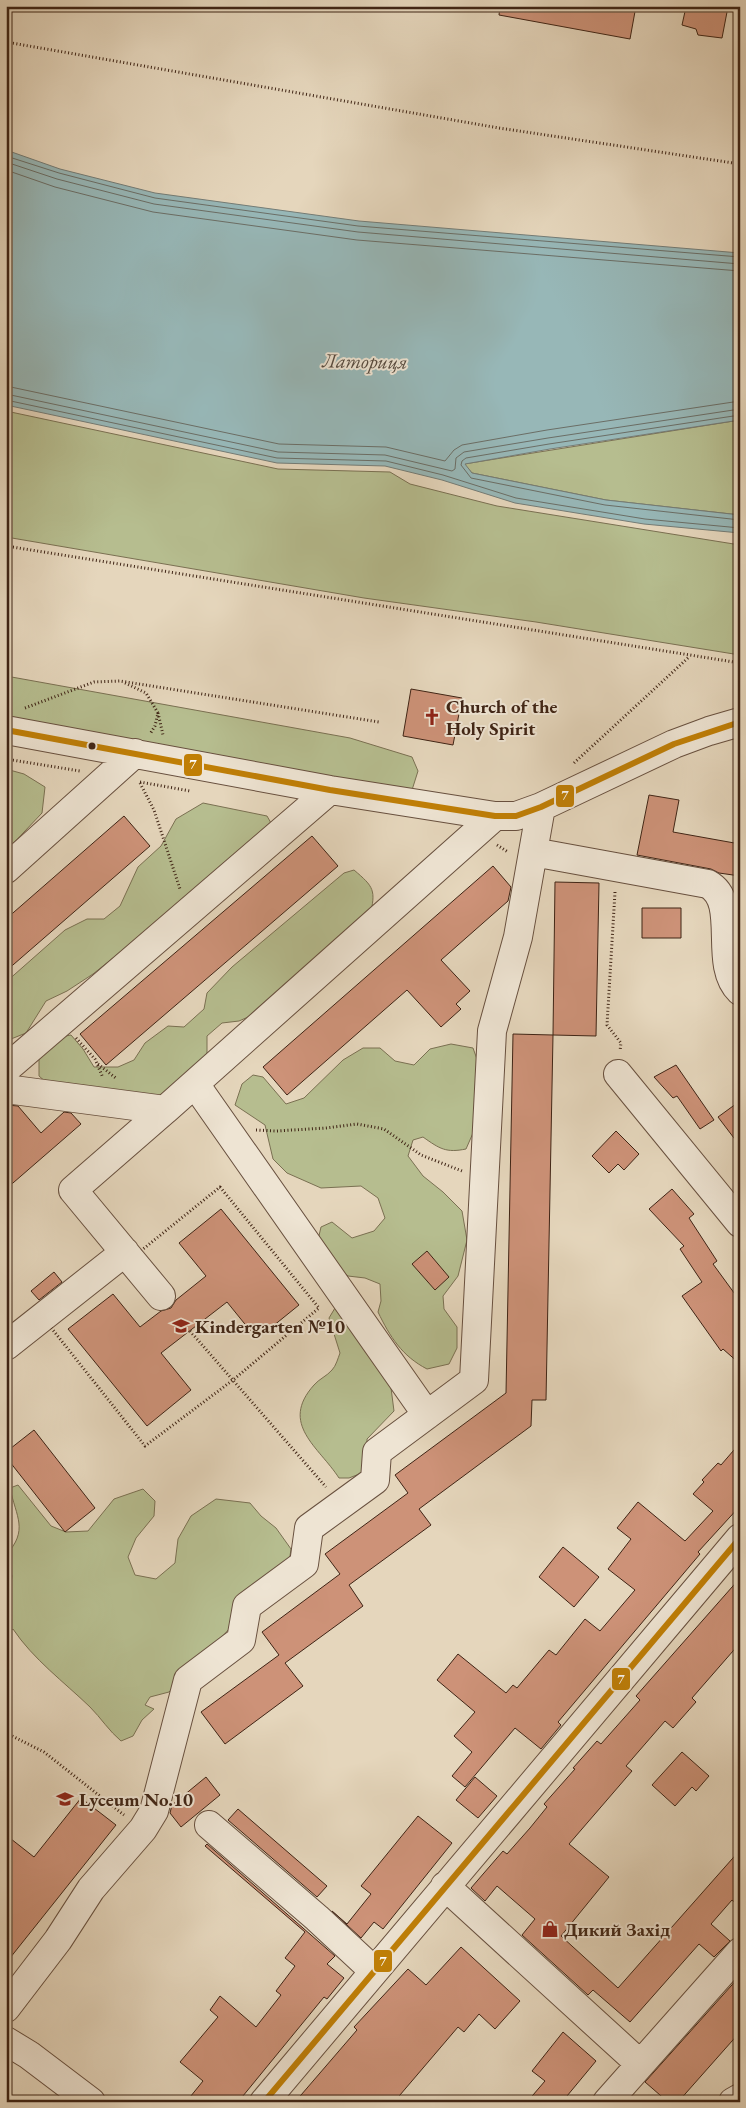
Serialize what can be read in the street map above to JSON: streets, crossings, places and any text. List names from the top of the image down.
{
  "water": ["Латориця"],
  "places": {
    "church": ["Church of the Holy Spirit"],
    "school or university": ["Kindergarten №10", "Lyceum No.10"],
    "shop": ["Дикий Захід"]
  },
  "lines": ["transit line 7"]
}
